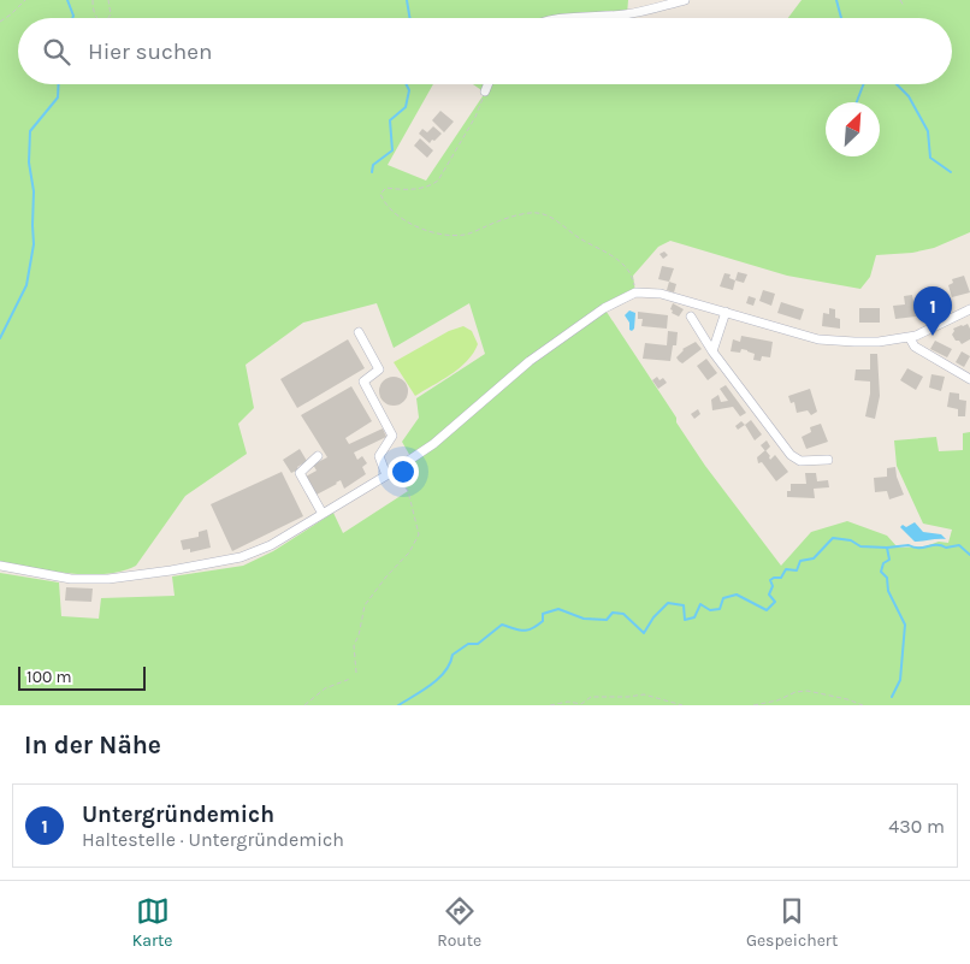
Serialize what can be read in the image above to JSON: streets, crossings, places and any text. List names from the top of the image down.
{
  "scale_bar": "100 m",
  "north": "top right",
  "page": {
    "search": "Hier suchen",
    "pins": "1",
    "scale": "100 m",
    "heading": "In der Nähe",
    "list": [
      {
        "mark": "1",
        "name": "Untergründemich",
        "note": "Haltestelle · Untergründemich",
        "value": "430 m"
      }
    ],
    "nav": ["Karte", "Route", "Gespeichert"]
  }
}
